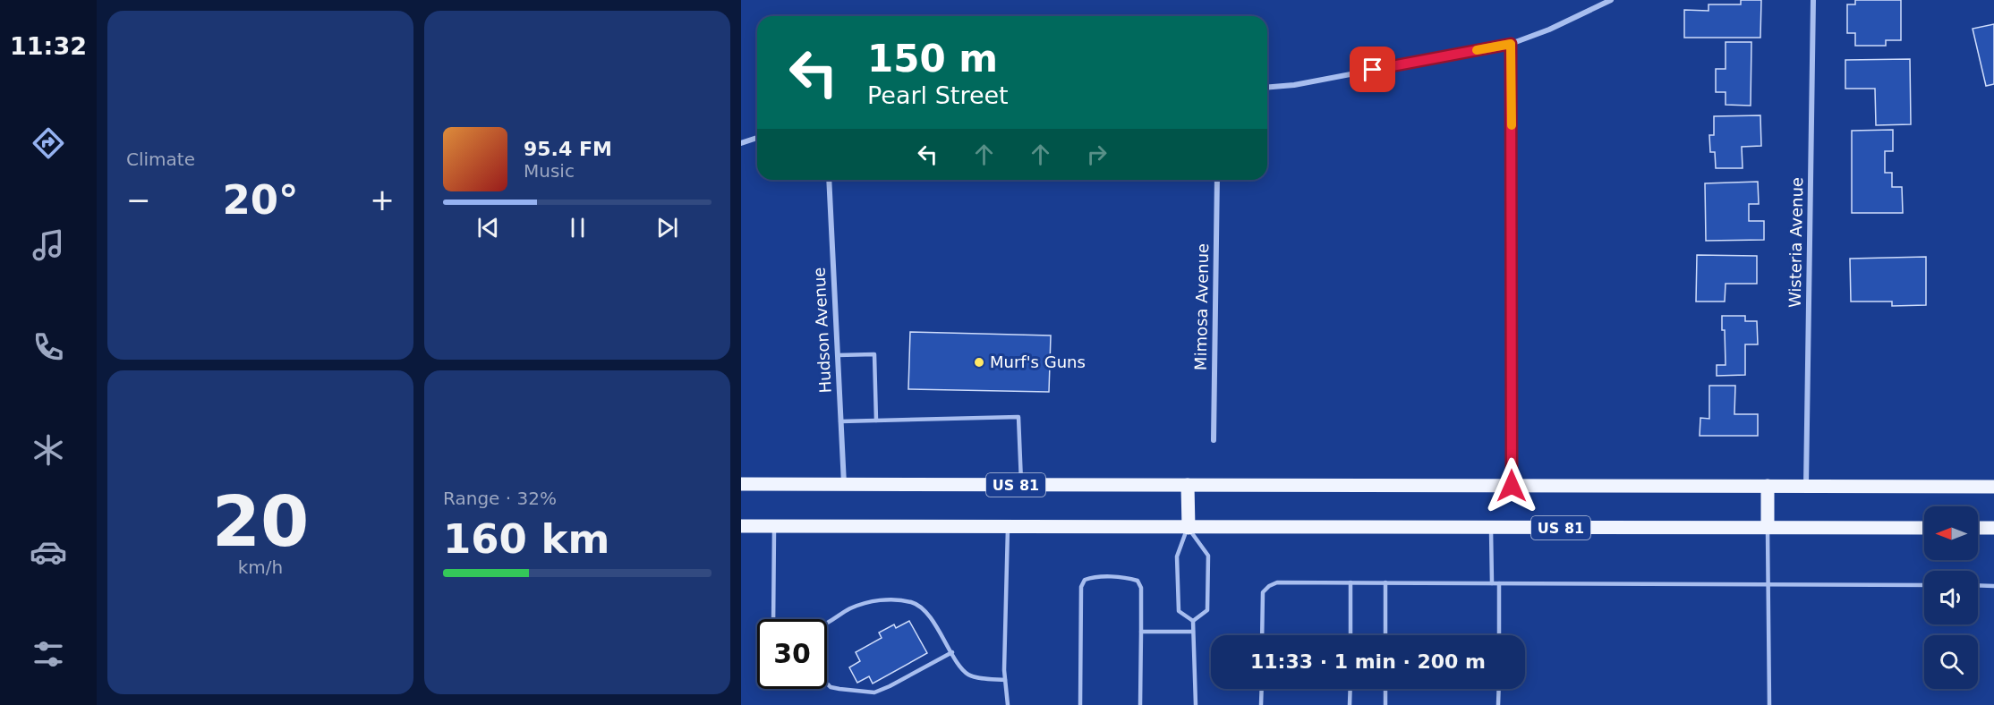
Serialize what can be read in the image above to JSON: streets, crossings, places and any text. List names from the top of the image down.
{
  "streets": {
    "main road": ["US 81"],
    "street": ["Wisteria Avenue", "Mimosa Avenue", "Hudson Avenue"]
  },
  "crossings": [
    ["Wisteria Avenue", "US 81"],
    ["Hudson Avenue", "US 81"]
  ],
  "places": ["Murf's Guns"],
  "north": "left",
  "page": {
    "tabs": "11:32",
    "tile": [
      "Climate",
      ["20", "km/h"],
      ["Range · 32%", "160 km"]
    ],
    "turn": ["150 m", "Pearl Street"],
    "song": ["95.4 FM", "Music"],
    "heat": ["−", "20°", "+"],
    "limit": "30",
    "trip": "11:33 · 1 min · 200 m"
  }
}
